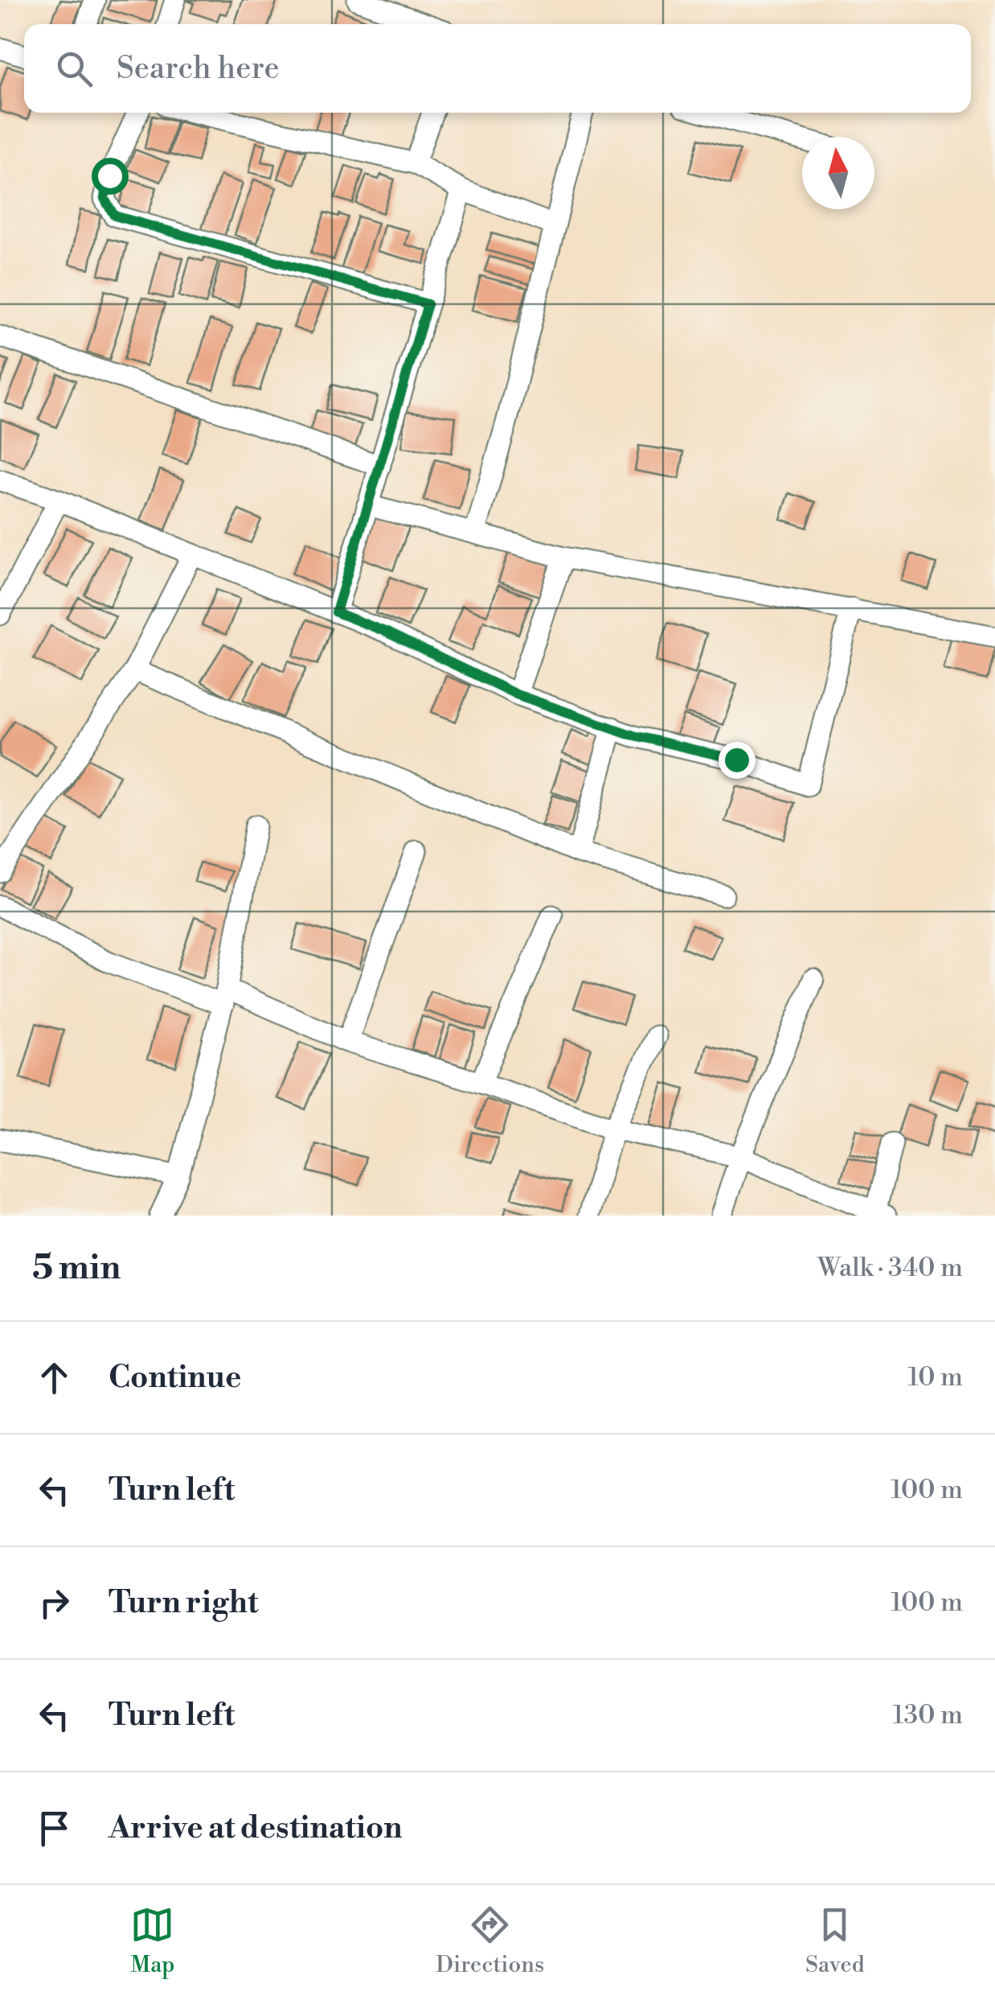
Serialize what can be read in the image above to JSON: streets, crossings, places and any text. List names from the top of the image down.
{
  "north": "top",
  "page": {
    "search": "Search here",
    "heading": ["5 min", "Walk · 340 m"],
    "list": [
      ["Continue", "10 m"],
      ["Turn left", "100 m"],
      ["Turn right", "100 m"],
      ["Turn left", "130 m"],
      "Arrive at destination"
    ],
    "nav": ["Map", "Directions", "Saved"]
  }
}
